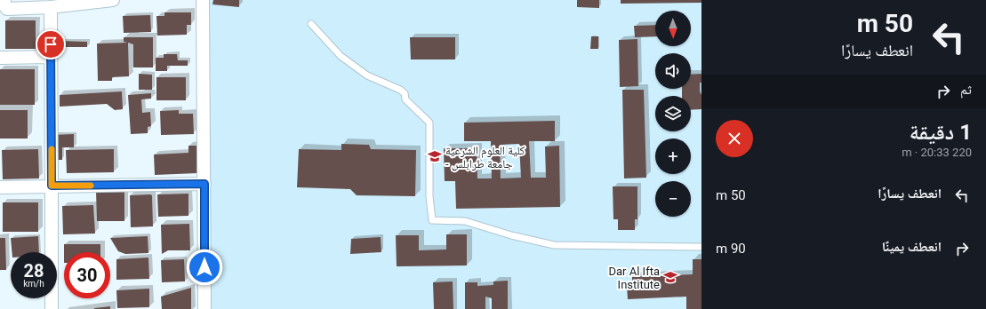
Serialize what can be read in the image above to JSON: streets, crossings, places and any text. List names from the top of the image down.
{
  "places": {
    "school or university": ["كلية العلوم الشرعية - جامعة طرابلس", "Dar Al Ifta Institute"]
  },
  "north": "bottom",
  "page": {
    "turn": ["50 m", "انعطف يسارًا"],
    "map_buttons": ["+", "−"],
    "then": "ثم",
    "heading": ["1 دقيقة", "220 m · 20:33"],
    "list": [
      {
        "name": "انعطف يسارًا",
        "value": "50 m"
      },
      {
        "name": "انعطف يمينًا",
        "value": "90 m"
      }
    ],
    "speed": "28 km/h",
    "limit": "30"
  }
}
